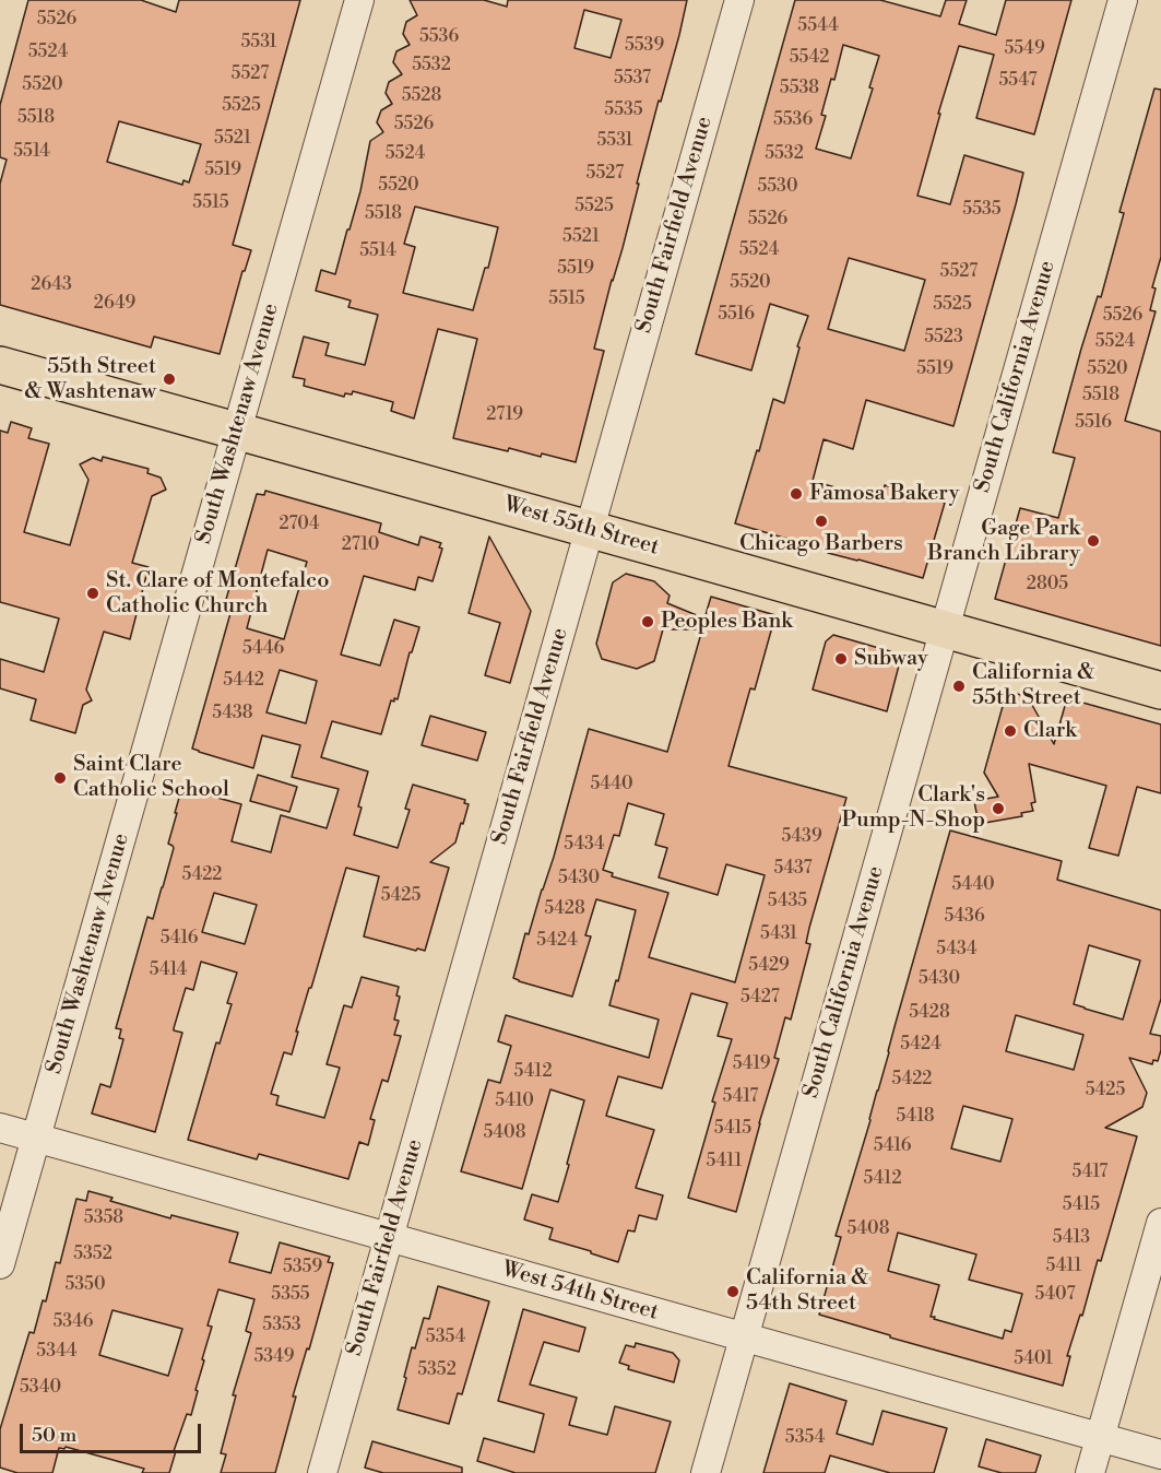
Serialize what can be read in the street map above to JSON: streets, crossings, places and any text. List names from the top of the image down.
{
  "streets": {
    "main road": ["West 55th Street"],
    "street": [
      "South Fairfield Avenue",
      "South California Avenue",
      "South Washtenaw Avenue",
      "West 54th Street"
    ]
  },
  "crossings": [
    ["South Fairfield Avenue", "West 55th Street"],
    ["South Fairfield Avenue", "West 54th Street"],
    ["South California Avenue", "West 55th Street"],
    ["South California Avenue", "West 54th Street"],
    ["South Washtenaw Avenue", "West 55th Street"],
    ["South Washtenaw Avenue", "West 54th Street"]
  ],
  "places": [
    "55th Street & Washtenaw",
    "Famosa Bakery",
    "Chicago Barbers",
    "Gage Park Branch Library",
    "St. Clare of Montefalco Catholic Church",
    "Peoples Bank",
    "Subway",
    "California & 55th Street",
    "Clark",
    "Saint Clare Catholic School",
    "Clark's Pump-N-Shop",
    "California & 54th Street"
  ],
  "house_numbers": [
    "5526",
    "5544",
    "5536",
    "5531",
    "5539",
    "5549",
    "5524",
    "5542",
    "5532",
    "5527",
    "5537",
    "5547",
    "5520",
    "5538",
    "5528",
    "5525",
    "5535",
    "5518",
    "5536",
    "5526",
    "5521",
    "5531",
    "5514",
    "5524",
    "5532",
    "5519",
    "5527",
    "5520",
    "5530",
    "5515",
    "5525",
    "5535",
    "5518",
    "5526",
    "5521",
    "5524",
    "5514",
    "5519",
    "5527",
    "5520",
    "2643",
    "5515",
    "2649",
    "5525",
    "5516",
    "5526",
    "5523",
    "5524",
    "5519",
    "5520",
    "5518",
    "2719",
    "5516",
    "2704",
    "2710",
    "2805",
    "5446",
    "5442",
    "5438",
    "5440",
    "5439",
    "5434",
    "5437",
    "5422",
    "5430",
    "5440",
    "5425",
    "5435",
    "5428",
    "5436",
    "5431",
    "5416",
    "5424",
    "5434",
    "5429",
    "5414",
    "5430",
    "5427",
    "5428",
    "5424",
    "5419",
    "5412",
    "5422",
    "5425",
    "5417",
    "5410",
    "5418",
    "5415",
    "5408",
    "5416",
    "5411",
    "5417",
    "5412",
    "5415",
    "5358",
    "5408",
    "5413",
    "5352",
    "5411",
    "5359",
    "5350",
    "5355",
    "5407",
    "5346",
    "5353",
    "5354",
    "5344",
    "5349",
    "5401",
    "5352",
    "5340",
    "5354"
  ],
  "scale_bar": "50 m"
}
